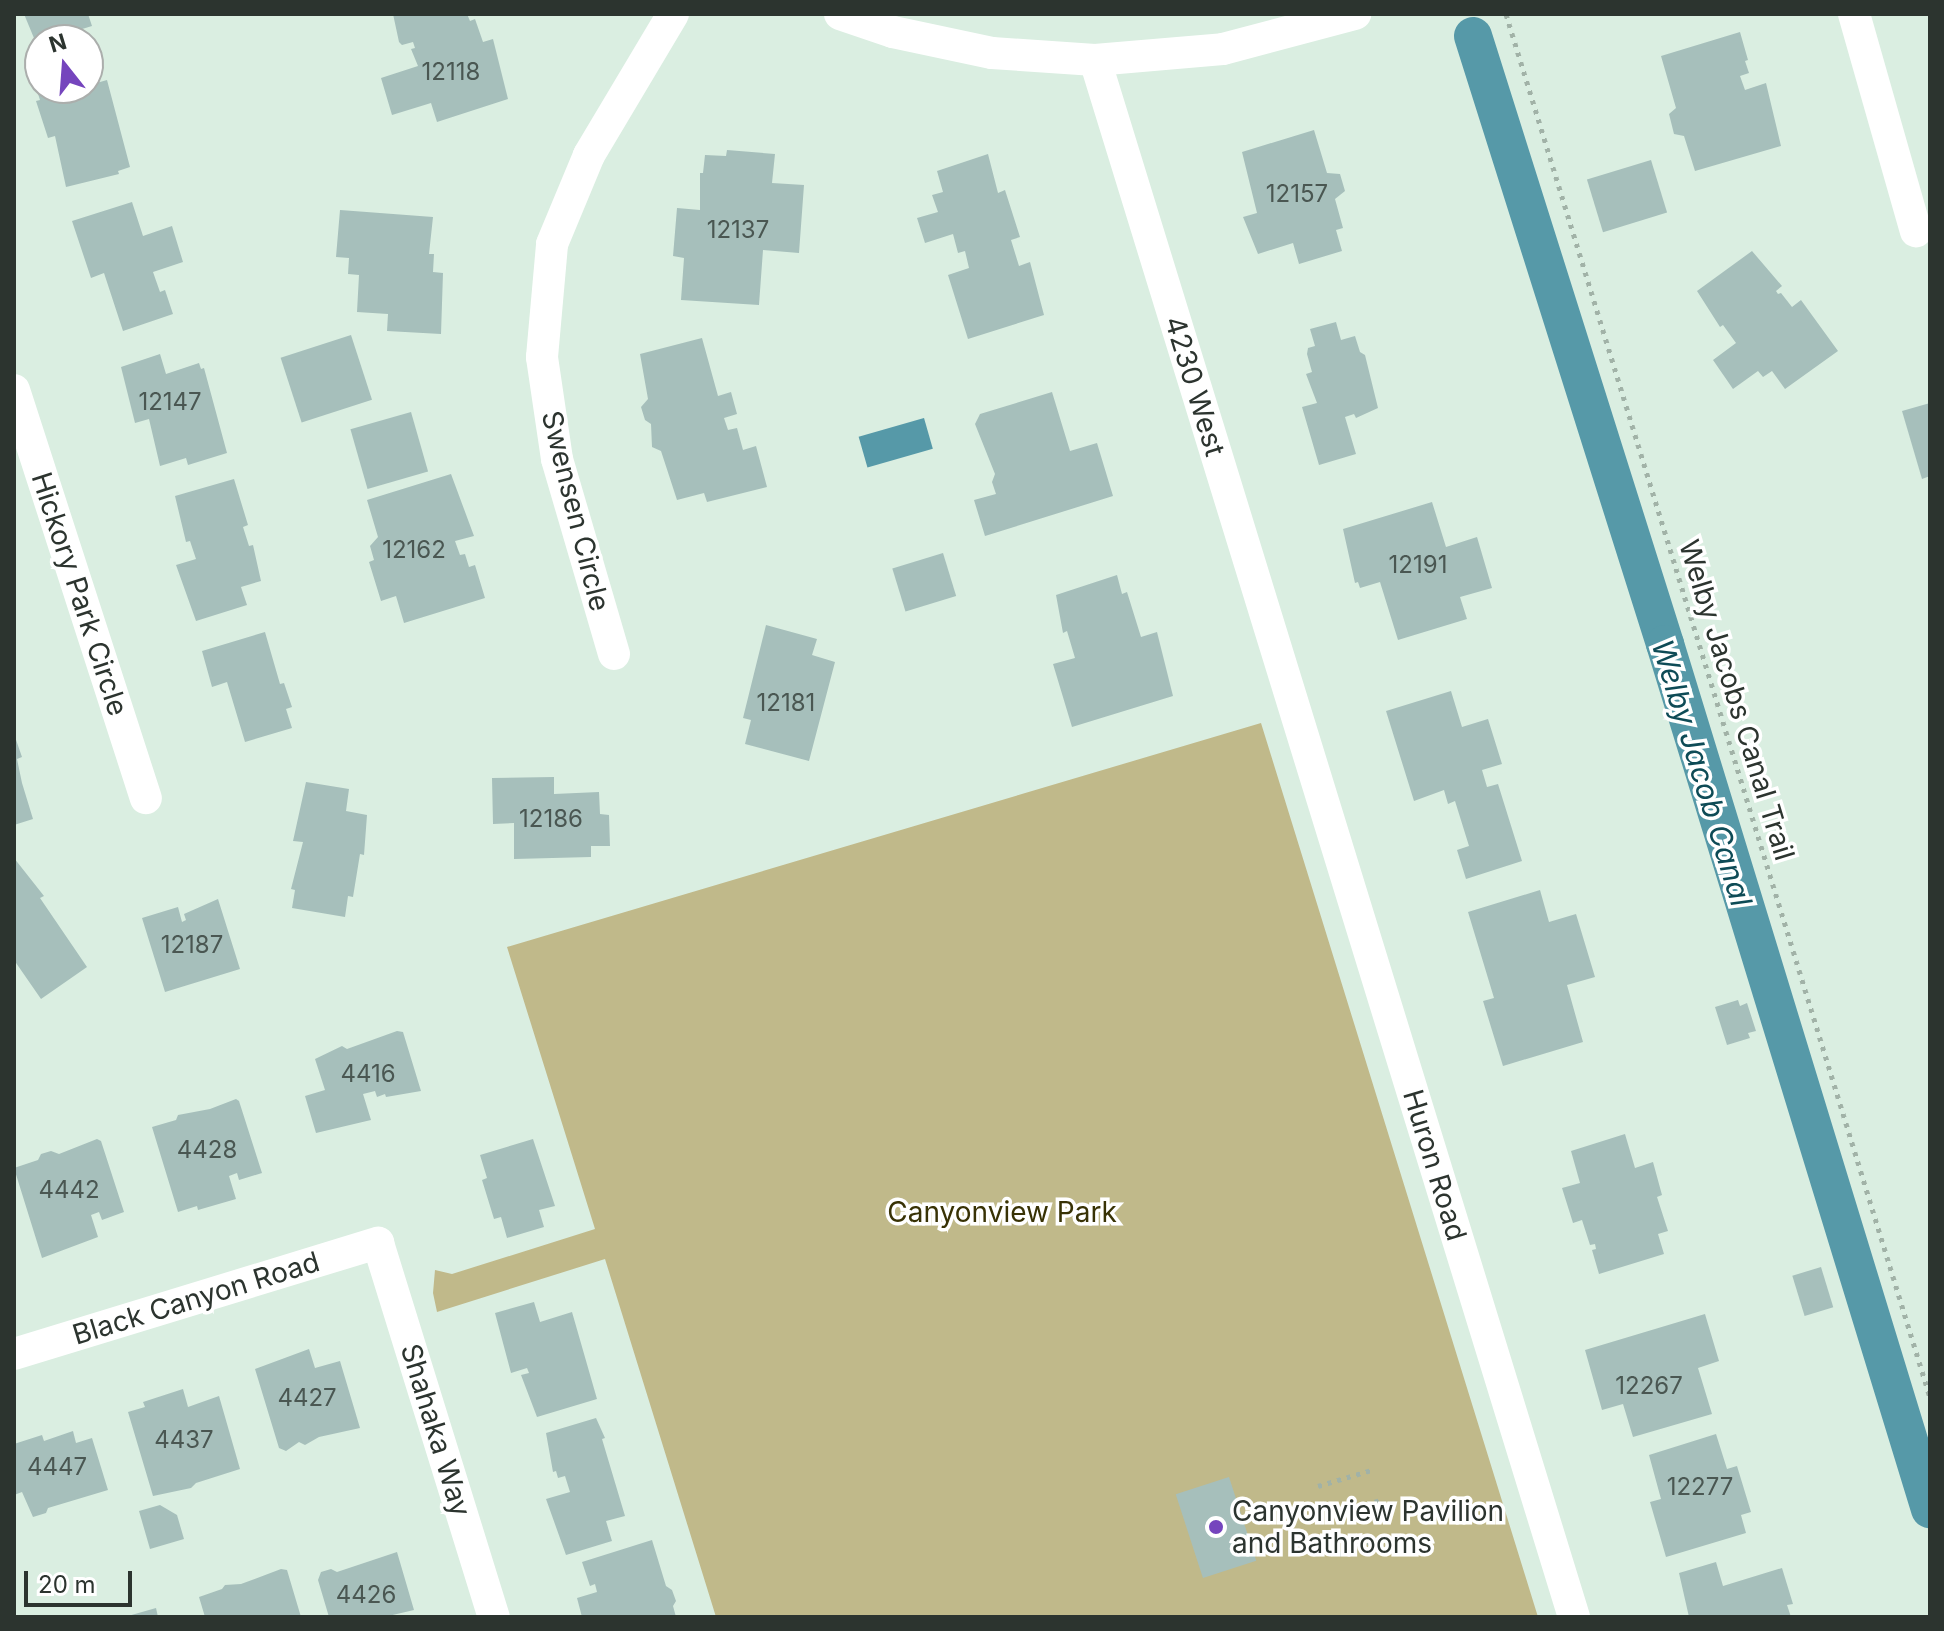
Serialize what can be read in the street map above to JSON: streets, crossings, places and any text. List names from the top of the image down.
{
  "streets": {
    "street": [
      "4230 West",
      "Swensen Circle",
      "Hickory Park Circle",
      "Huron Road",
      "Black Canyon Road",
      "Shahaka Way"
    ],
    "path": ["Welby Jacobs Canal Trail"]
  },
  "crossings": [
    ["4230 West", "Huron Road"],
    ["Black Canyon Road", "Shahaka Way"]
  ],
  "water": ["Welby Jacob Canal"],
  "parks": ["Canyonview Park"],
  "places": ["Canyonview Pavilion and Bathrooms"],
  "house_numbers": [
    "12118",
    "12157",
    "12137",
    "12147",
    "12162",
    "12191",
    "12181",
    "12186",
    "12187",
    "4416",
    "4428",
    "4442",
    "12267",
    "4427",
    "4437",
    "4447",
    "12277",
    "4426"
  ],
  "scale_bar": "20 m",
  "north": "top"
}
